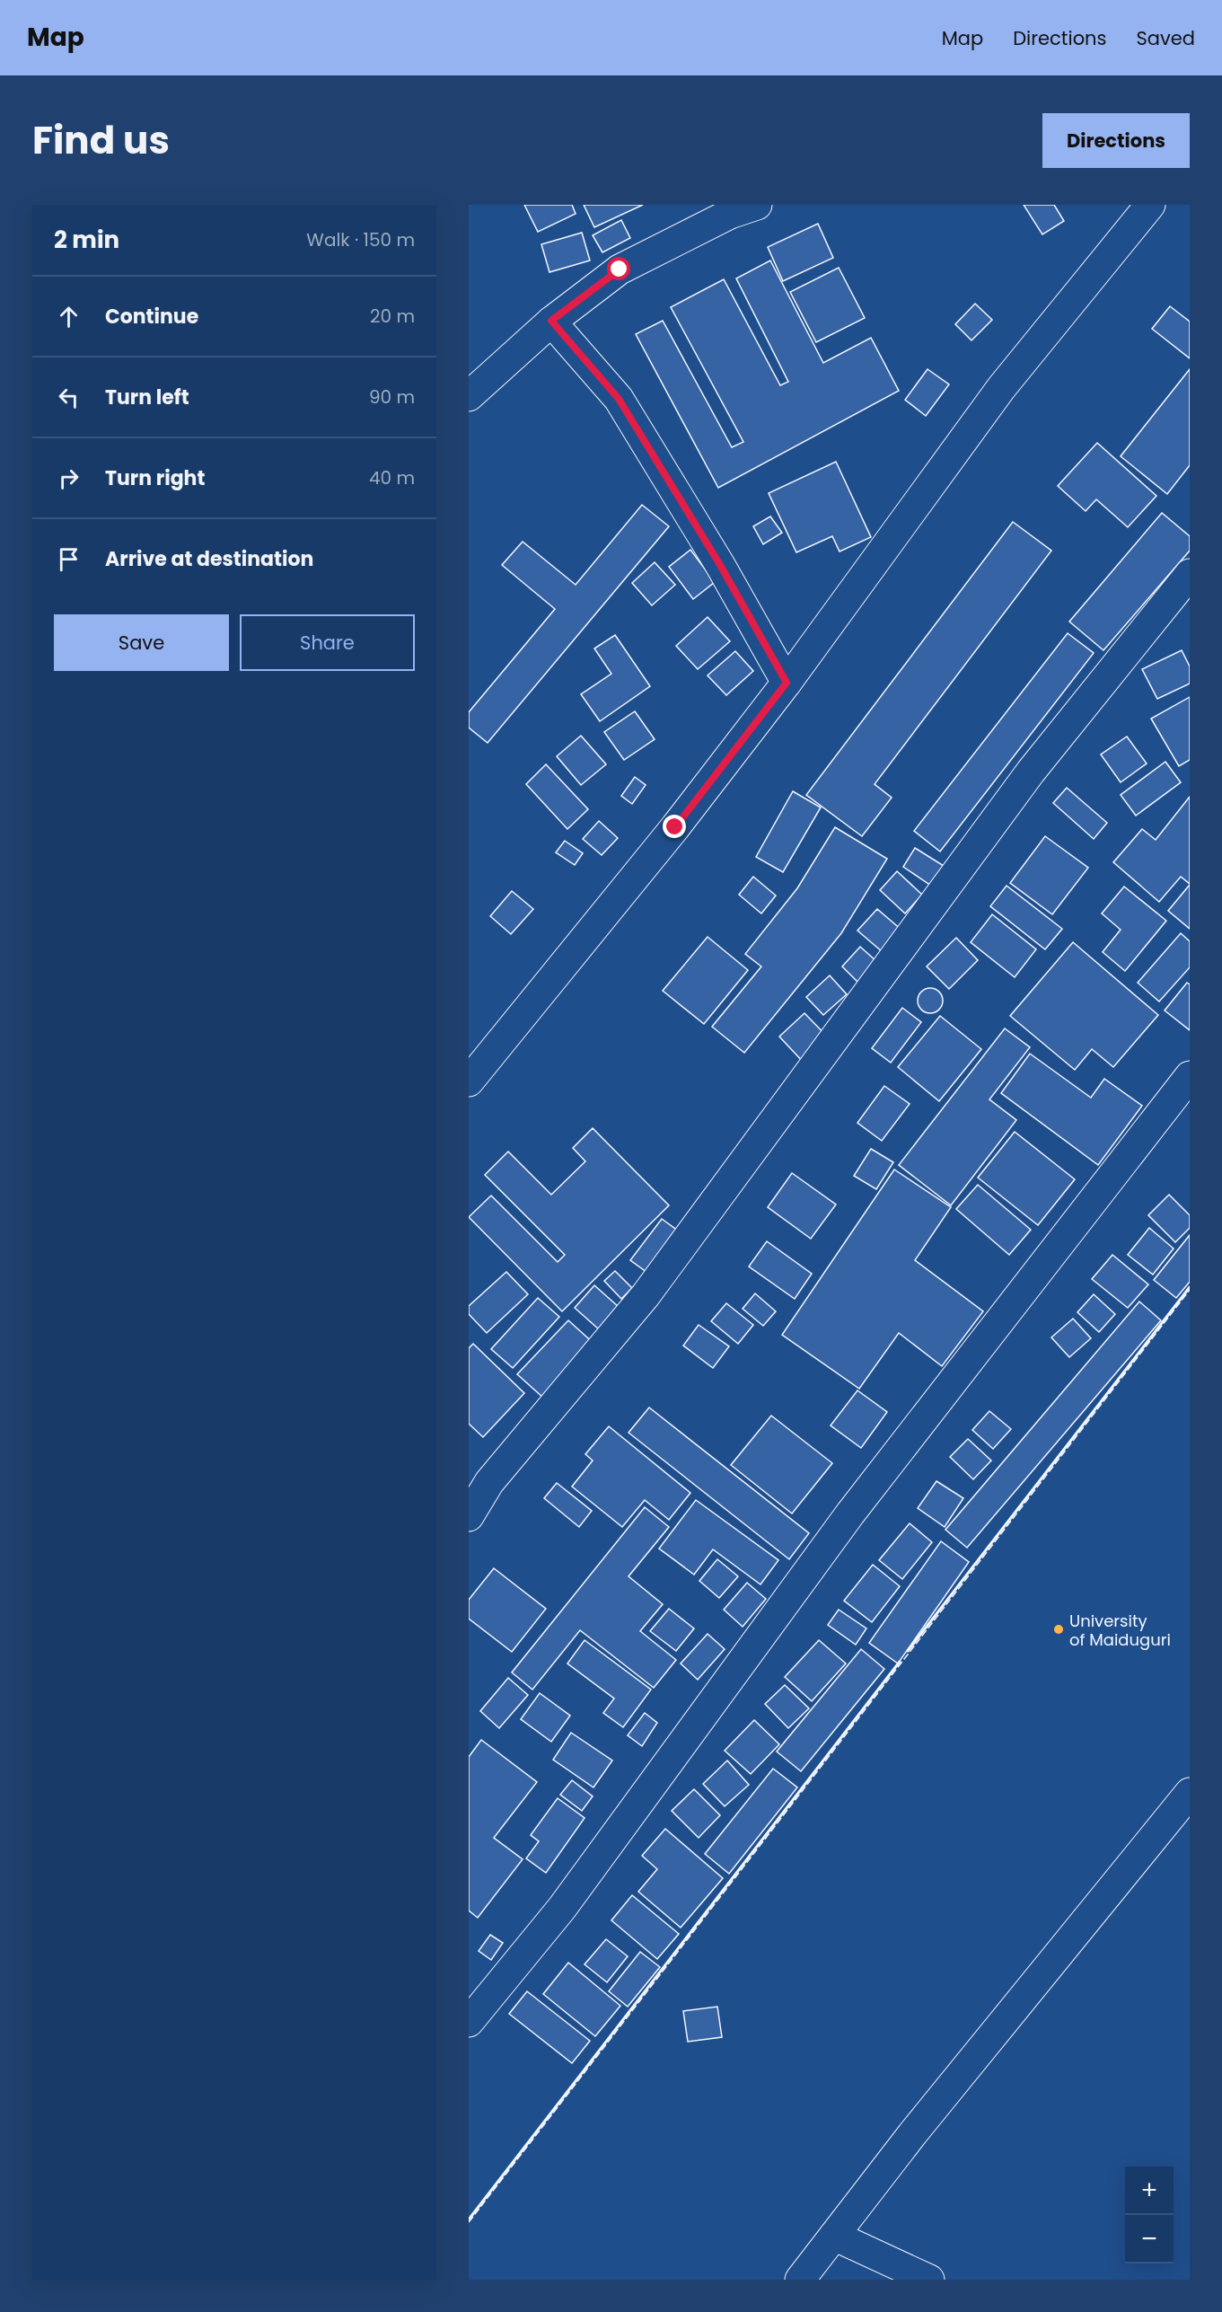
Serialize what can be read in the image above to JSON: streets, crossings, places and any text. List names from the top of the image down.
{
  "places": ["University of Maiduguri"],
  "page": {
    "header": "Map",
    "nav": ["Map", "Directions", "Saved"],
    "title": "Find us",
    "buttons": [
      "Directions",
      ["Save", "Share"]
    ],
    "heading": ["2 min", "Walk · 150 m"],
    "list": [
      ["Continue", "20 m"],
      ["Turn left", "90 m"],
      ["Turn right", "40 m"],
      "Arrive at destination"
    ],
    "map_buttons": ["+", "−"]
  }
}
